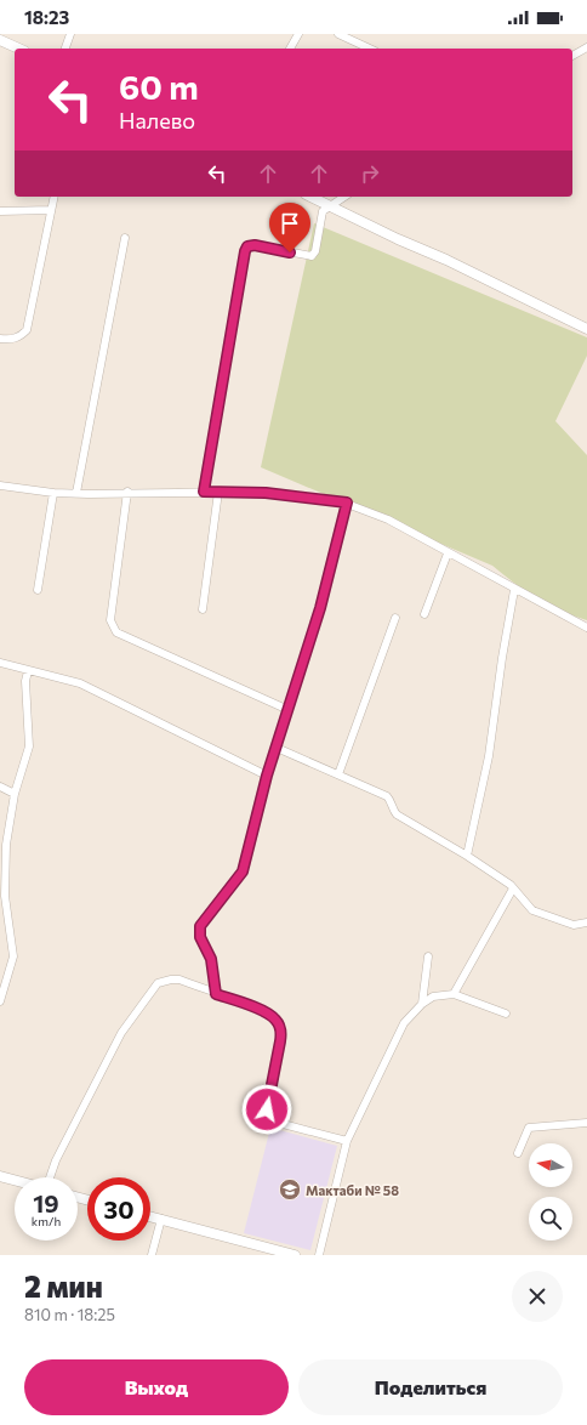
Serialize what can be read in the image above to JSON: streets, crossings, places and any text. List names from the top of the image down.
{
  "places": {
    "school or university": ["Мактаби № 58"]
  },
  "north": "left",
  "page": {
    "status": "18:23",
    "turn": ["60 m", "Налево"],
    "speed": "19 km/h",
    "limit": "30",
    "heading": ["2 мин", "810 m · 18:25"],
    "buttons": ["Выход", "Поделиться"]
  }
}
